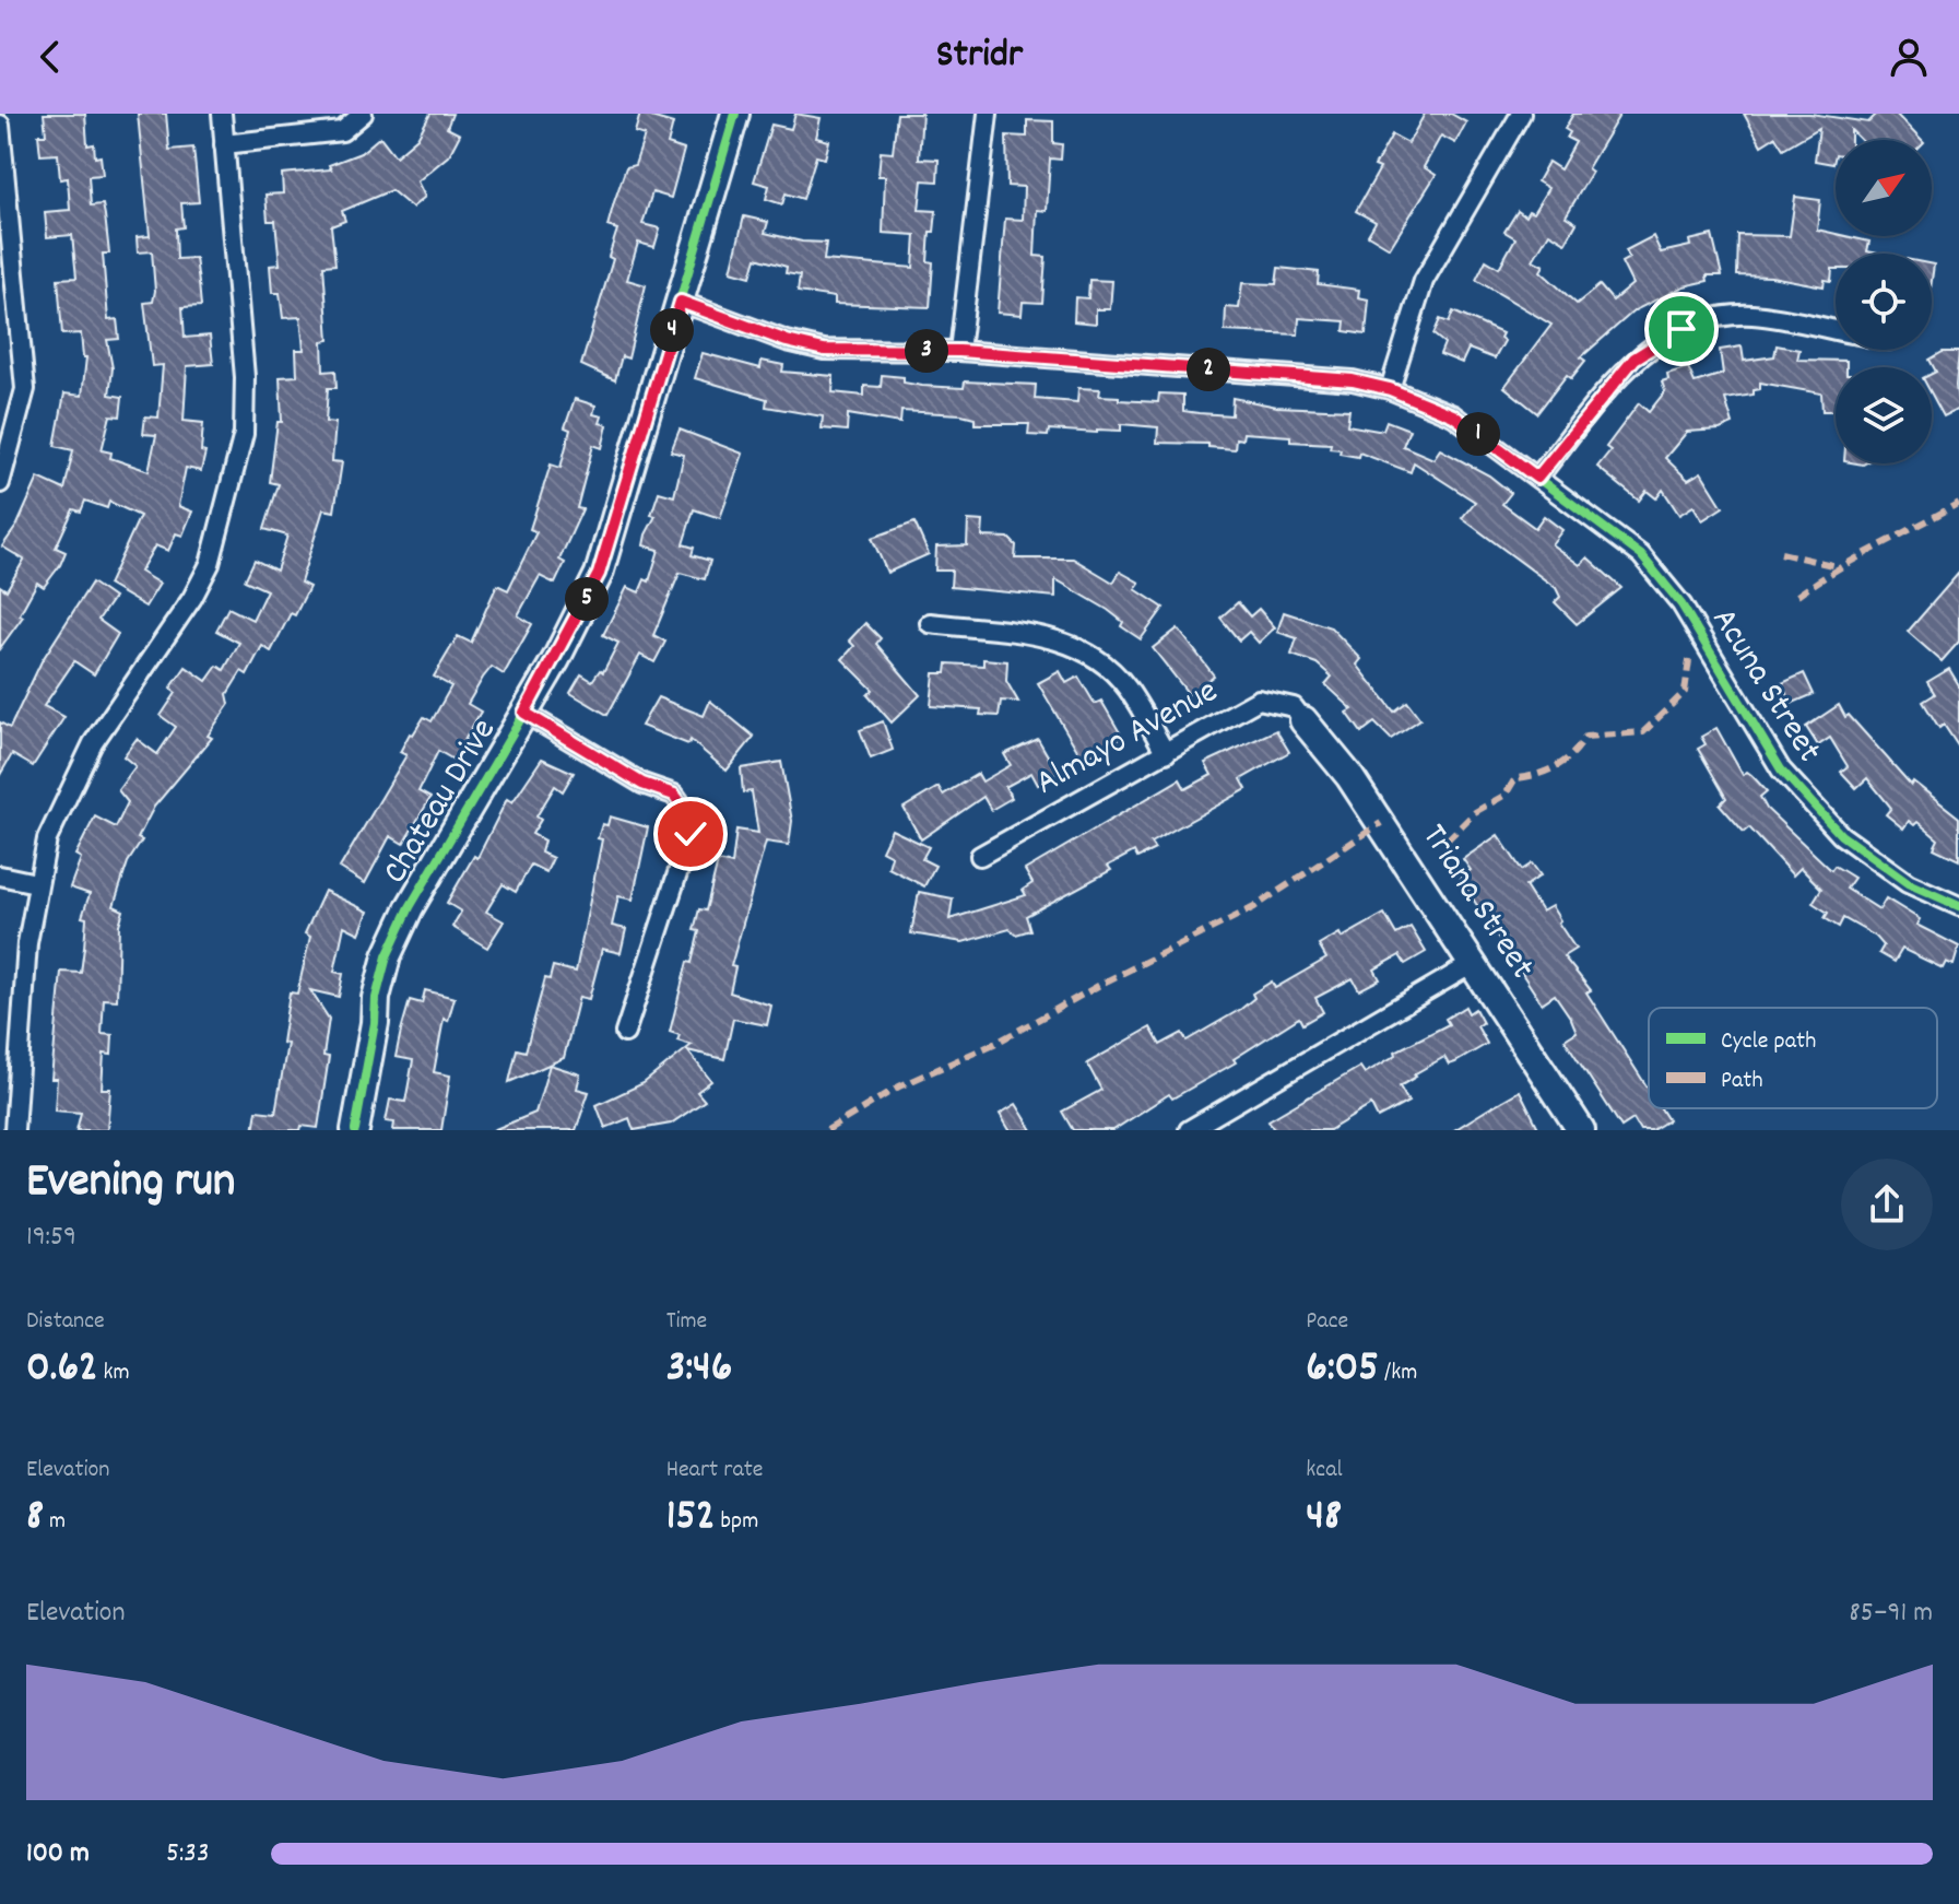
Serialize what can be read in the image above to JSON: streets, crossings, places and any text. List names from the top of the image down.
{
  "streets": {
    "street": [
      "Acuna Street",
      "Almayo Avenue",
      "Chateau Drive",
      "Triana Street"
    ]
  },
  "crossings": [
    ["Acuna Street", "Chateau Drive"],
    ["Almayo Avenue", "Triana Street"]
  ],
  "legend": ["Cycle path", "Path"],
  "north": "top right",
  "page": {
    "header": "Stridr",
    "pins": [
      "4",
      "3",
      "2",
      "1",
      "5"
    ],
    "heading": ["Evening run", "19:59"],
    "stats": [
      ["Distance", "0.62 km"],
      ["Time", "3:46"],
      ["Pace", "6:05 /km"],
      ["Elevation", "8 m"],
      ["Heart rate", "152 bpm"],
      ["kcal", "48"]
    ],
    "chart": ["Elevation", "85–91 m"],
    "list": [
      {
        "name": "100 m",
        "note": "5:33"
      }
    ]
  }
}
